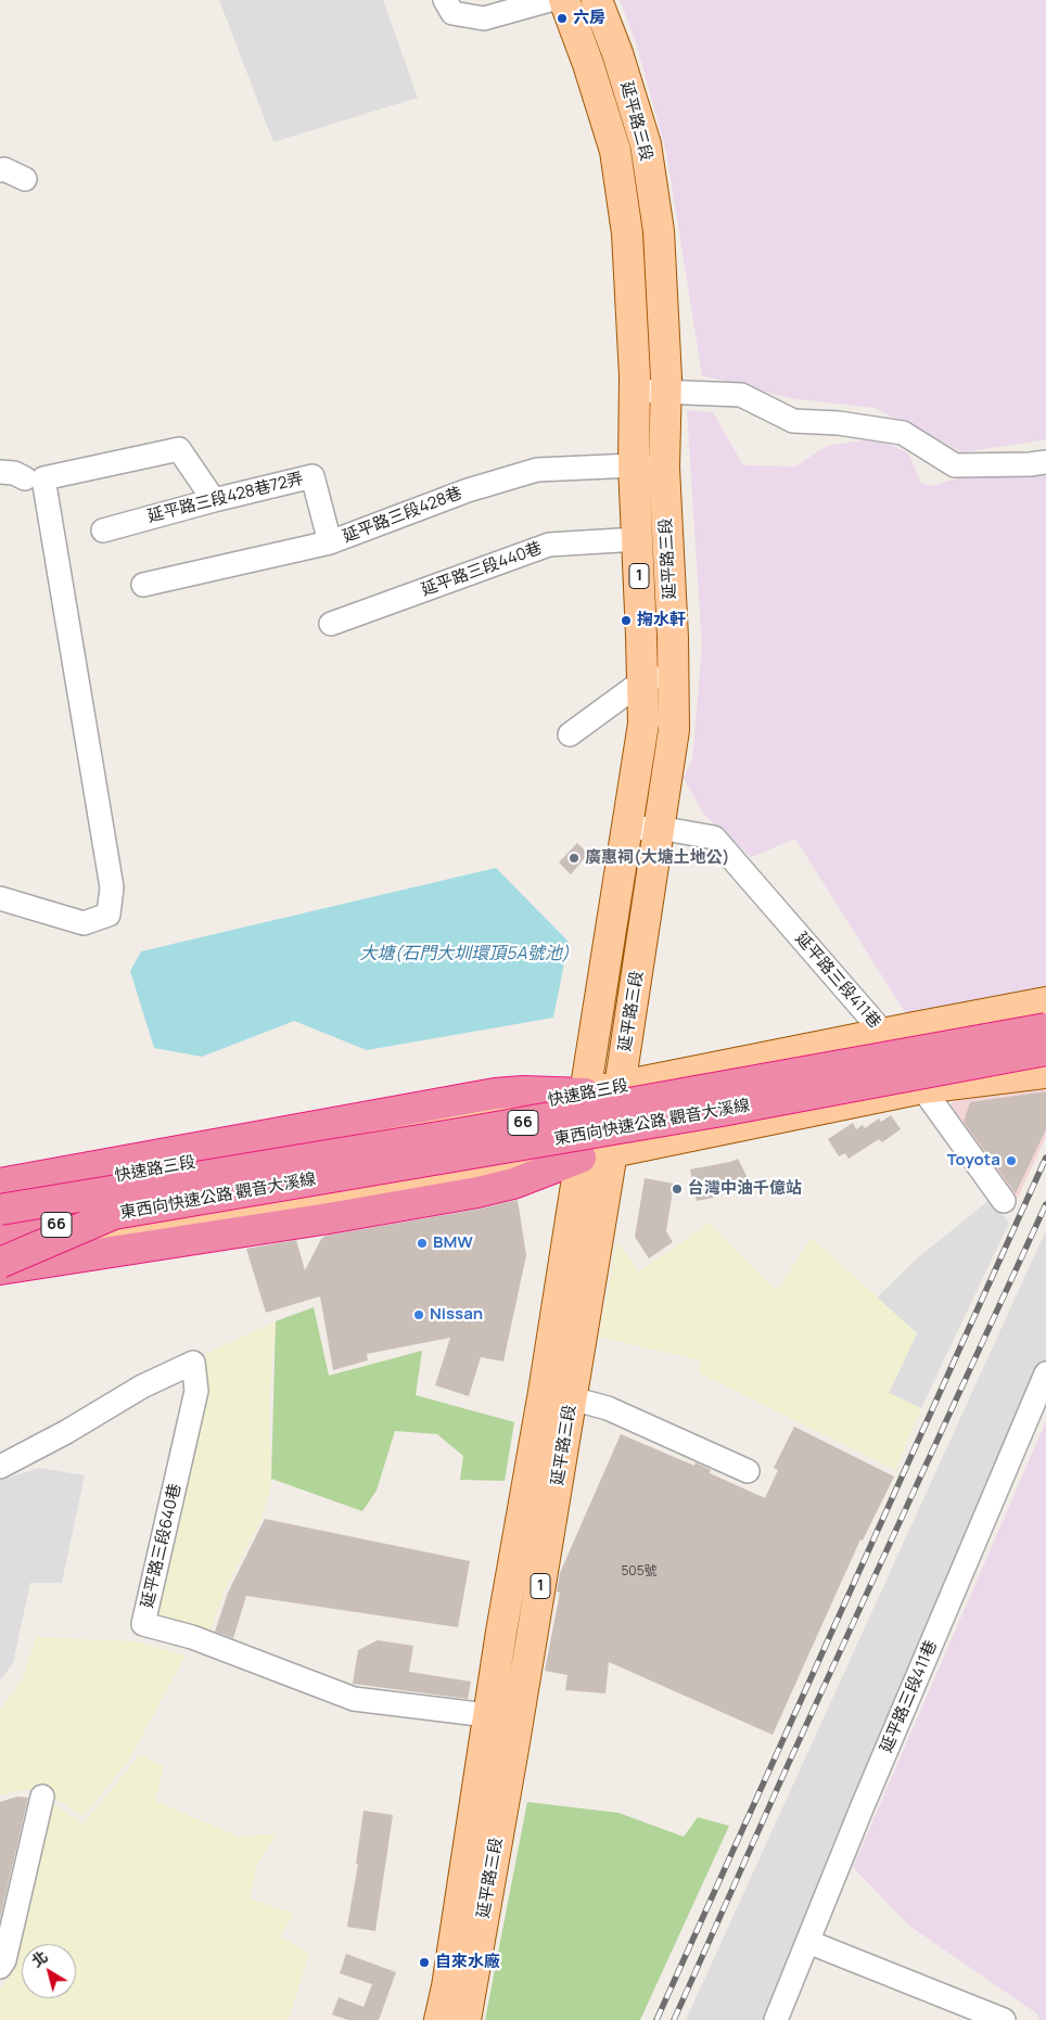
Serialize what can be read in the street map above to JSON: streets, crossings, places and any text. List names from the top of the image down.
{
  "streets": {
    "highway": ["66", "東西向快速公路 觀音大溪線"],
    "main road": ["延平路三段", "1", "快速路三段"],
    "street": [
      "延平路三段428巷72弄",
      "延平路三段428巷",
      "延平路三段440巷",
      "延平路三段411巷",
      "延平路三段640巷"
    ]
  },
  "crossings": [
    ["延平路三段", "延平路三段428巷"],
    ["延平路三段", "延平路三段440巷"],
    ["延平路三段", "延平路三段411巷"],
    ["延平路三段", "快速路三段"],
    ["延平路三段", "66"],
    ["延平路三段", "延平路三段640巷"],
    ["延平路三段428巷72弄", "延平路三段428巷"],
    ["延平路三段411巷", "快速路三段"],
    ["延平路三段411巷", "66"]
  ],
  "water": ["大塘(石門大圳環頂5A號池)"],
  "places": [
    "六房",
    "掬水軒",
    "廣惠祠(大塘土地公)",
    "Toyota",
    "台灣中油千億站",
    "BMW",
    "Nissan",
    "自來水廠"
  ],
  "house_numbers": ["505號"],
  "north": "top left"
}
